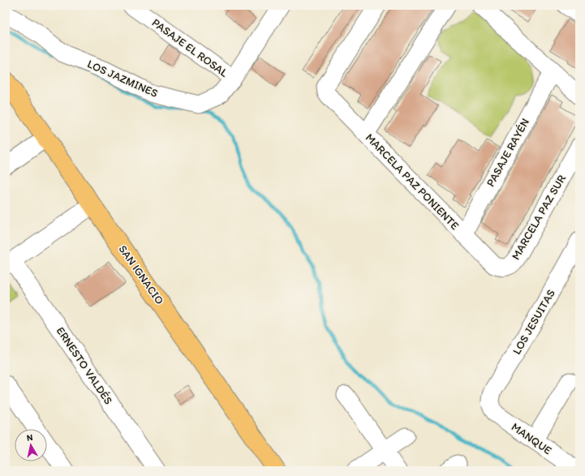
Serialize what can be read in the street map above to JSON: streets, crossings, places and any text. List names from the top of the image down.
{
  "streets": {
    "main road": ["SAN IGNACIO"],
    "street": [
      "PASAJE EL ROSAL",
      "LOS JAZMINES",
      "PASAJE RAYÉN",
      "MARCELA PAZ PONIENTE",
      "MARCELA PAZ SUR",
      "LOS JESUITAS",
      "ERNESTO VALDÉS",
      "MANQUE"
    ]
  },
  "crossings": [
    ["PASAJE EL ROSAL", "LOS JAZMINES"],
    ["PASAJE RAYÉN", "MARCELA PAZ PONIENTE"],
    ["MARCELA PAZ PONIENTE", "MARCELA PAZ SUR"],
    ["LOS JESUITAS", "MANQUE"]
  ],
  "north": "top"
}
